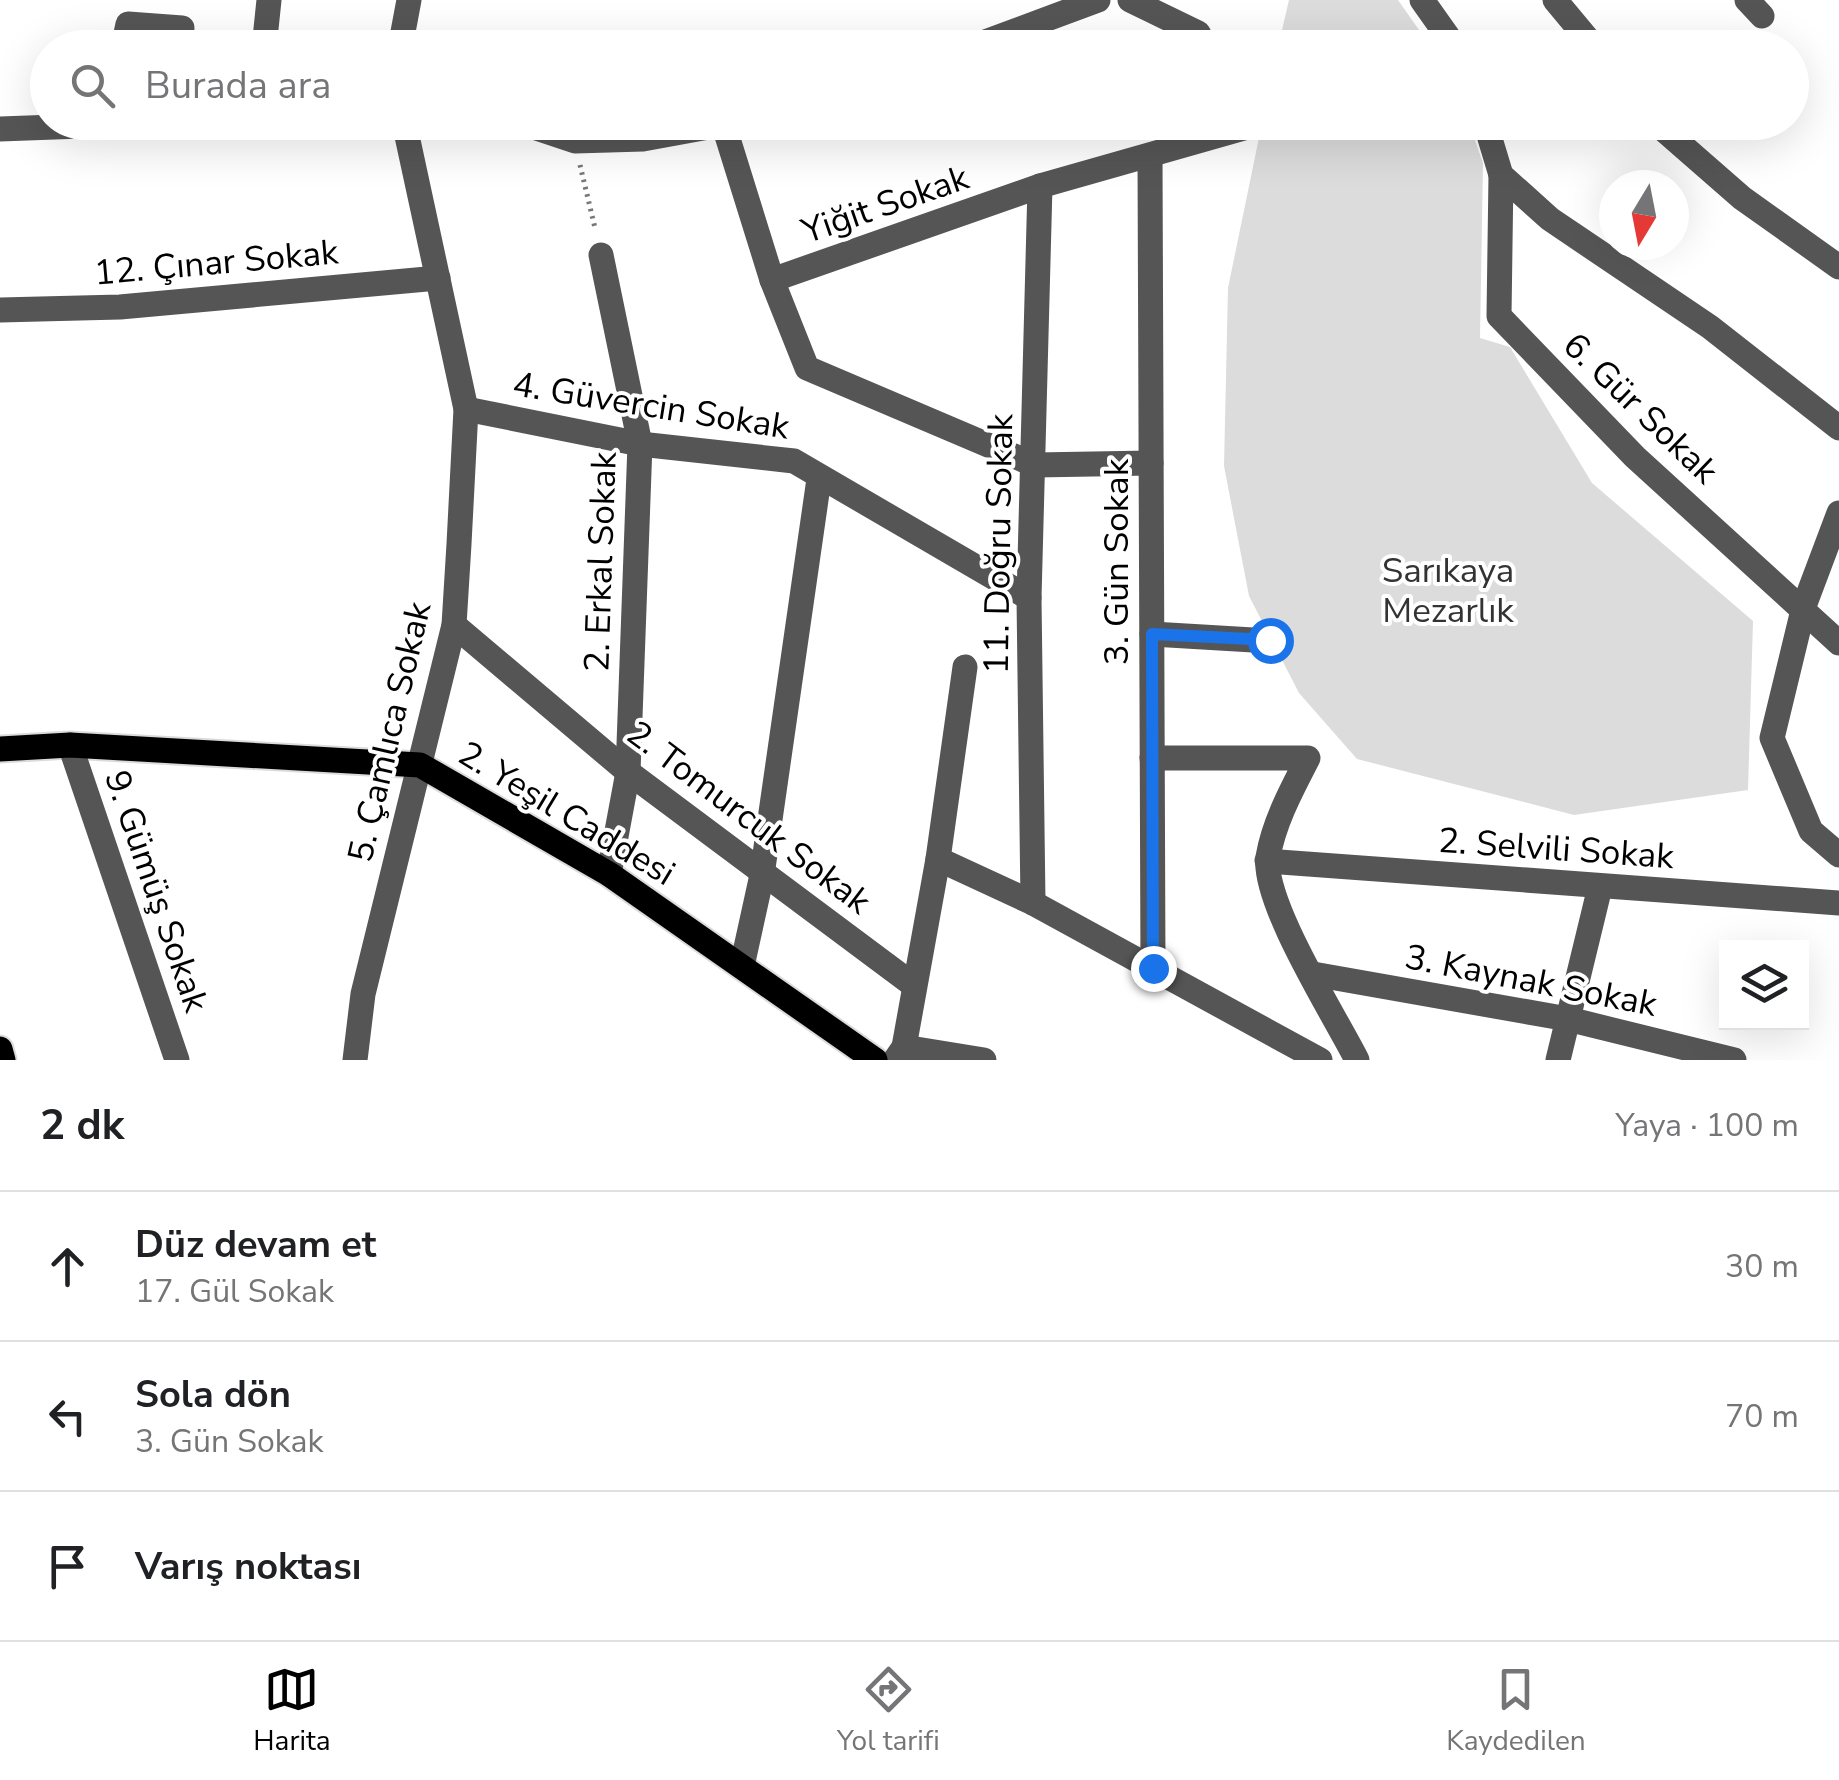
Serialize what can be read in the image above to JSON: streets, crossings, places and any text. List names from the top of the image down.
{
  "streets": {
    "main road": ["2. Yeşil Caddesi"],
    "street": [
      "Yiğit Sokak",
      "12. Çınar Sokak",
      "4. Güvercin Sokak",
      "6. Gür Sokak",
      "11. Doğru Sokak",
      "2. Erkal Sokak",
      "3. Gün Sokak",
      "5. Çamlıca Sokak",
      "2. Tomurcuk Sokak",
      "2. Selvili Sokak",
      "9. Gümüş Sokak",
      "3. Kaynak Sokak"
    ]
  },
  "crossings": [
    ["Yiğit Sokak", "11. Doğru Sokak"],
    ["Yiğit Sokak", "3. Gün Sokak"],
    ["12. Çınar Sokak", "5. Çamlıca Sokak"],
    ["4. Güvercin Sokak", "11. Doğru Sokak"],
    ["4. Güvercin Sokak", "2. Erkal Sokak"],
    ["4. Güvercin Sokak", "5. Çamlıca Sokak"],
    ["2. Erkal Sokak", "2. Yeşil Caddesi"],
    ["2. Erkal Sokak", "2. Tomurcuk Sokak"],
    ["5. Çamlıca Sokak", "2. Yeşil Caddesi"],
    ["5. Çamlıca Sokak", "2. Tomurcuk Sokak"],
    ["2. Yeşil Caddesi", "9. Gümüş Sokak"]
  ],
  "parks": ["Sarıkaya Mezarlık"],
  "north": "bottom",
  "page": {
    "search": "Burada ara",
    "heading": ["2 dk", "Yaya · 100 m"],
    "list": [
      ["Düz devam et", "17. Gül Sokak", "30 m"],
      ["Sola dön", "3. Gün Sokak", "70 m"],
      "Varış noktası"
    ],
    "nav": ["Harita", "Yol tarifi", "Kaydedilen"]
  }
}
